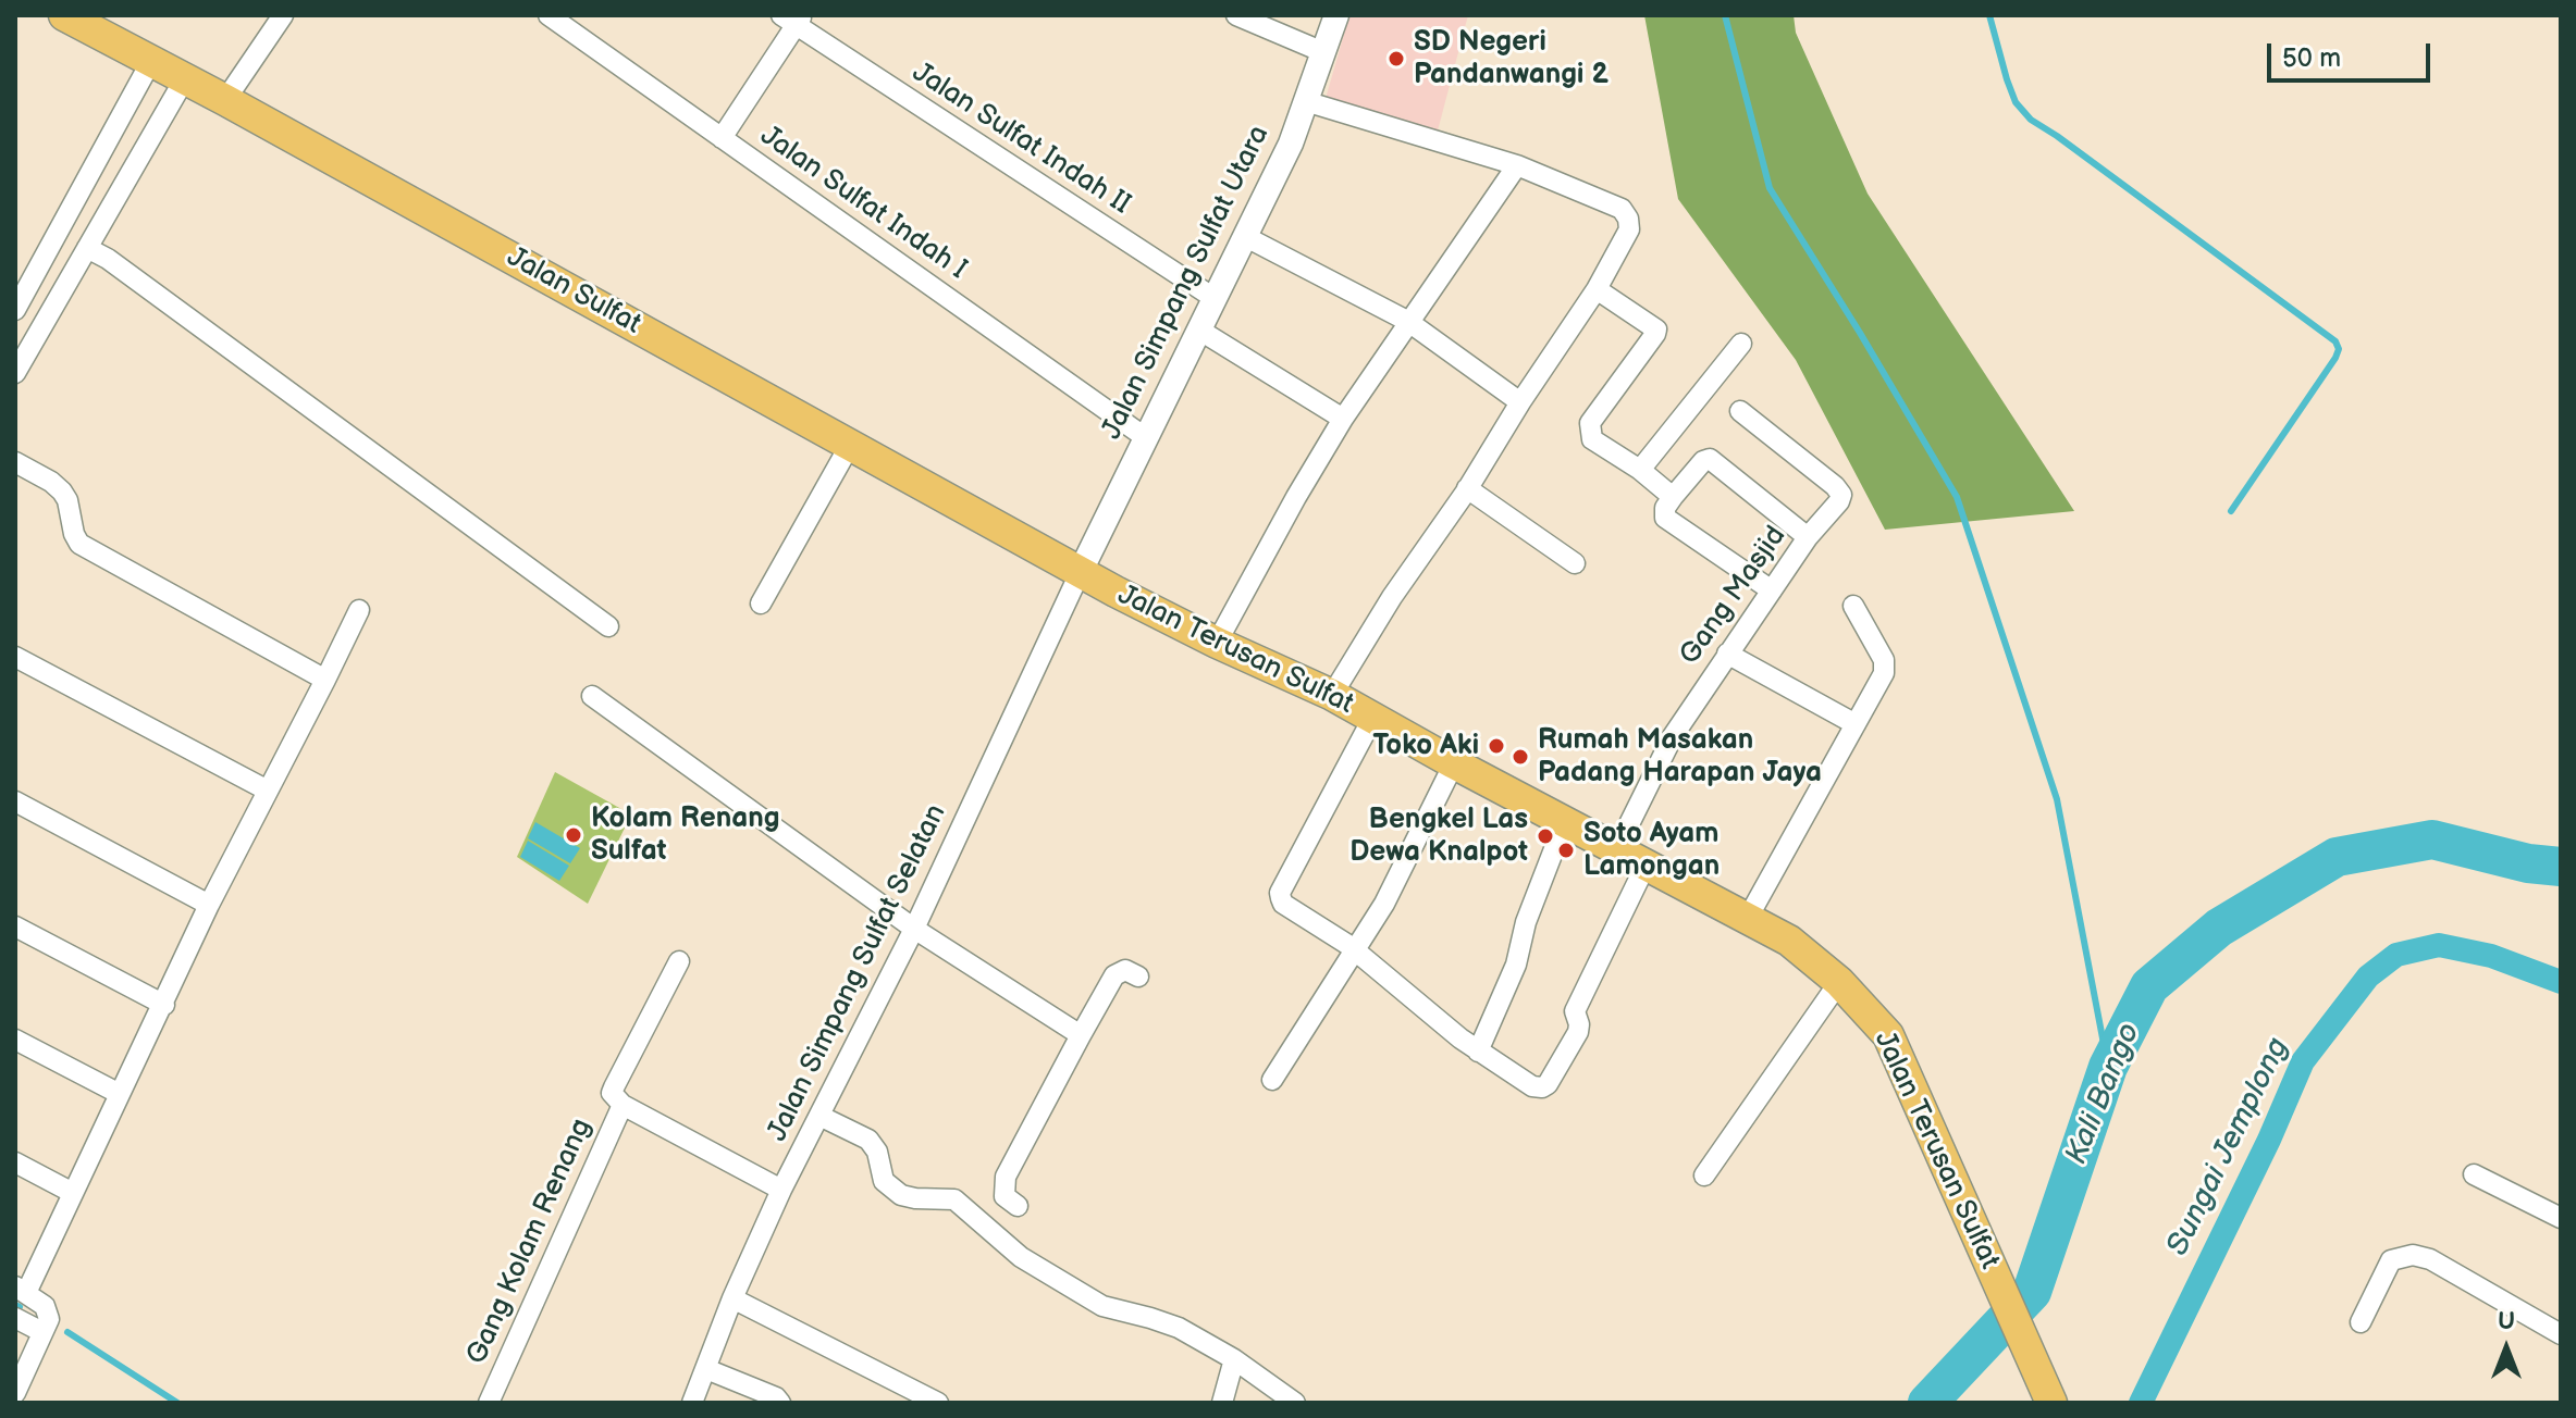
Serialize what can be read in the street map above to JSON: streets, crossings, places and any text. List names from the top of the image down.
{
  "streets": {
    "main road": ["Jalan Sulfat", "Jalan Terusan Sulfat"],
    "street": [
      "Jalan Sulfat Indah II",
      "Jalan Sulfat Indah I",
      "Jalan Simpang Sulfat Utara",
      "Gang Masjid",
      "Jalan Simpang Sulfat Selatan",
      "Gang Kolam Renang"
    ]
  },
  "crossings": [
    ["Jalan Sulfat Indah II", "Jalan Sulfat Indah I"],
    ["Jalan Sulfat Indah II", "Jalan Simpang Sulfat Utara"],
    ["Jalan Sulfat Indah I", "Jalan Simpang Sulfat Utara"],
    ["Jalan Simpang Sulfat Utara", "Jalan Sulfat"],
    ["Jalan Simpang Sulfat Utara", "Jalan Terusan Sulfat"],
    ["Jalan Simpang Sulfat Utara", "Jalan Simpang Sulfat Selatan"],
    ["Jalan Sulfat", "Jalan Terusan Sulfat"],
    ["Jalan Sulfat", "Jalan Simpang Sulfat Selatan"],
    ["Gang Masjid", "Jalan Terusan Sulfat"],
    ["Jalan Terusan Sulfat", "Jalan Simpang Sulfat Selatan"],
    ["Jalan Simpang Sulfat Selatan", "Gang Kolam Renang"]
  ],
  "water": ["Kali Bango", "Sungai Jemplong"],
  "places": [
    "SD Negeri Pandanwangi 2",
    "Toko Aki",
    "Rumah Masakan Padang Harapan Jaya",
    "Kolam Renang Sulfat",
    "Bengkel Las Dewa Knalpot",
    "Soto Ayam Lamongan"
  ],
  "scale_bar": "50 m",
  "north": "top"
}
